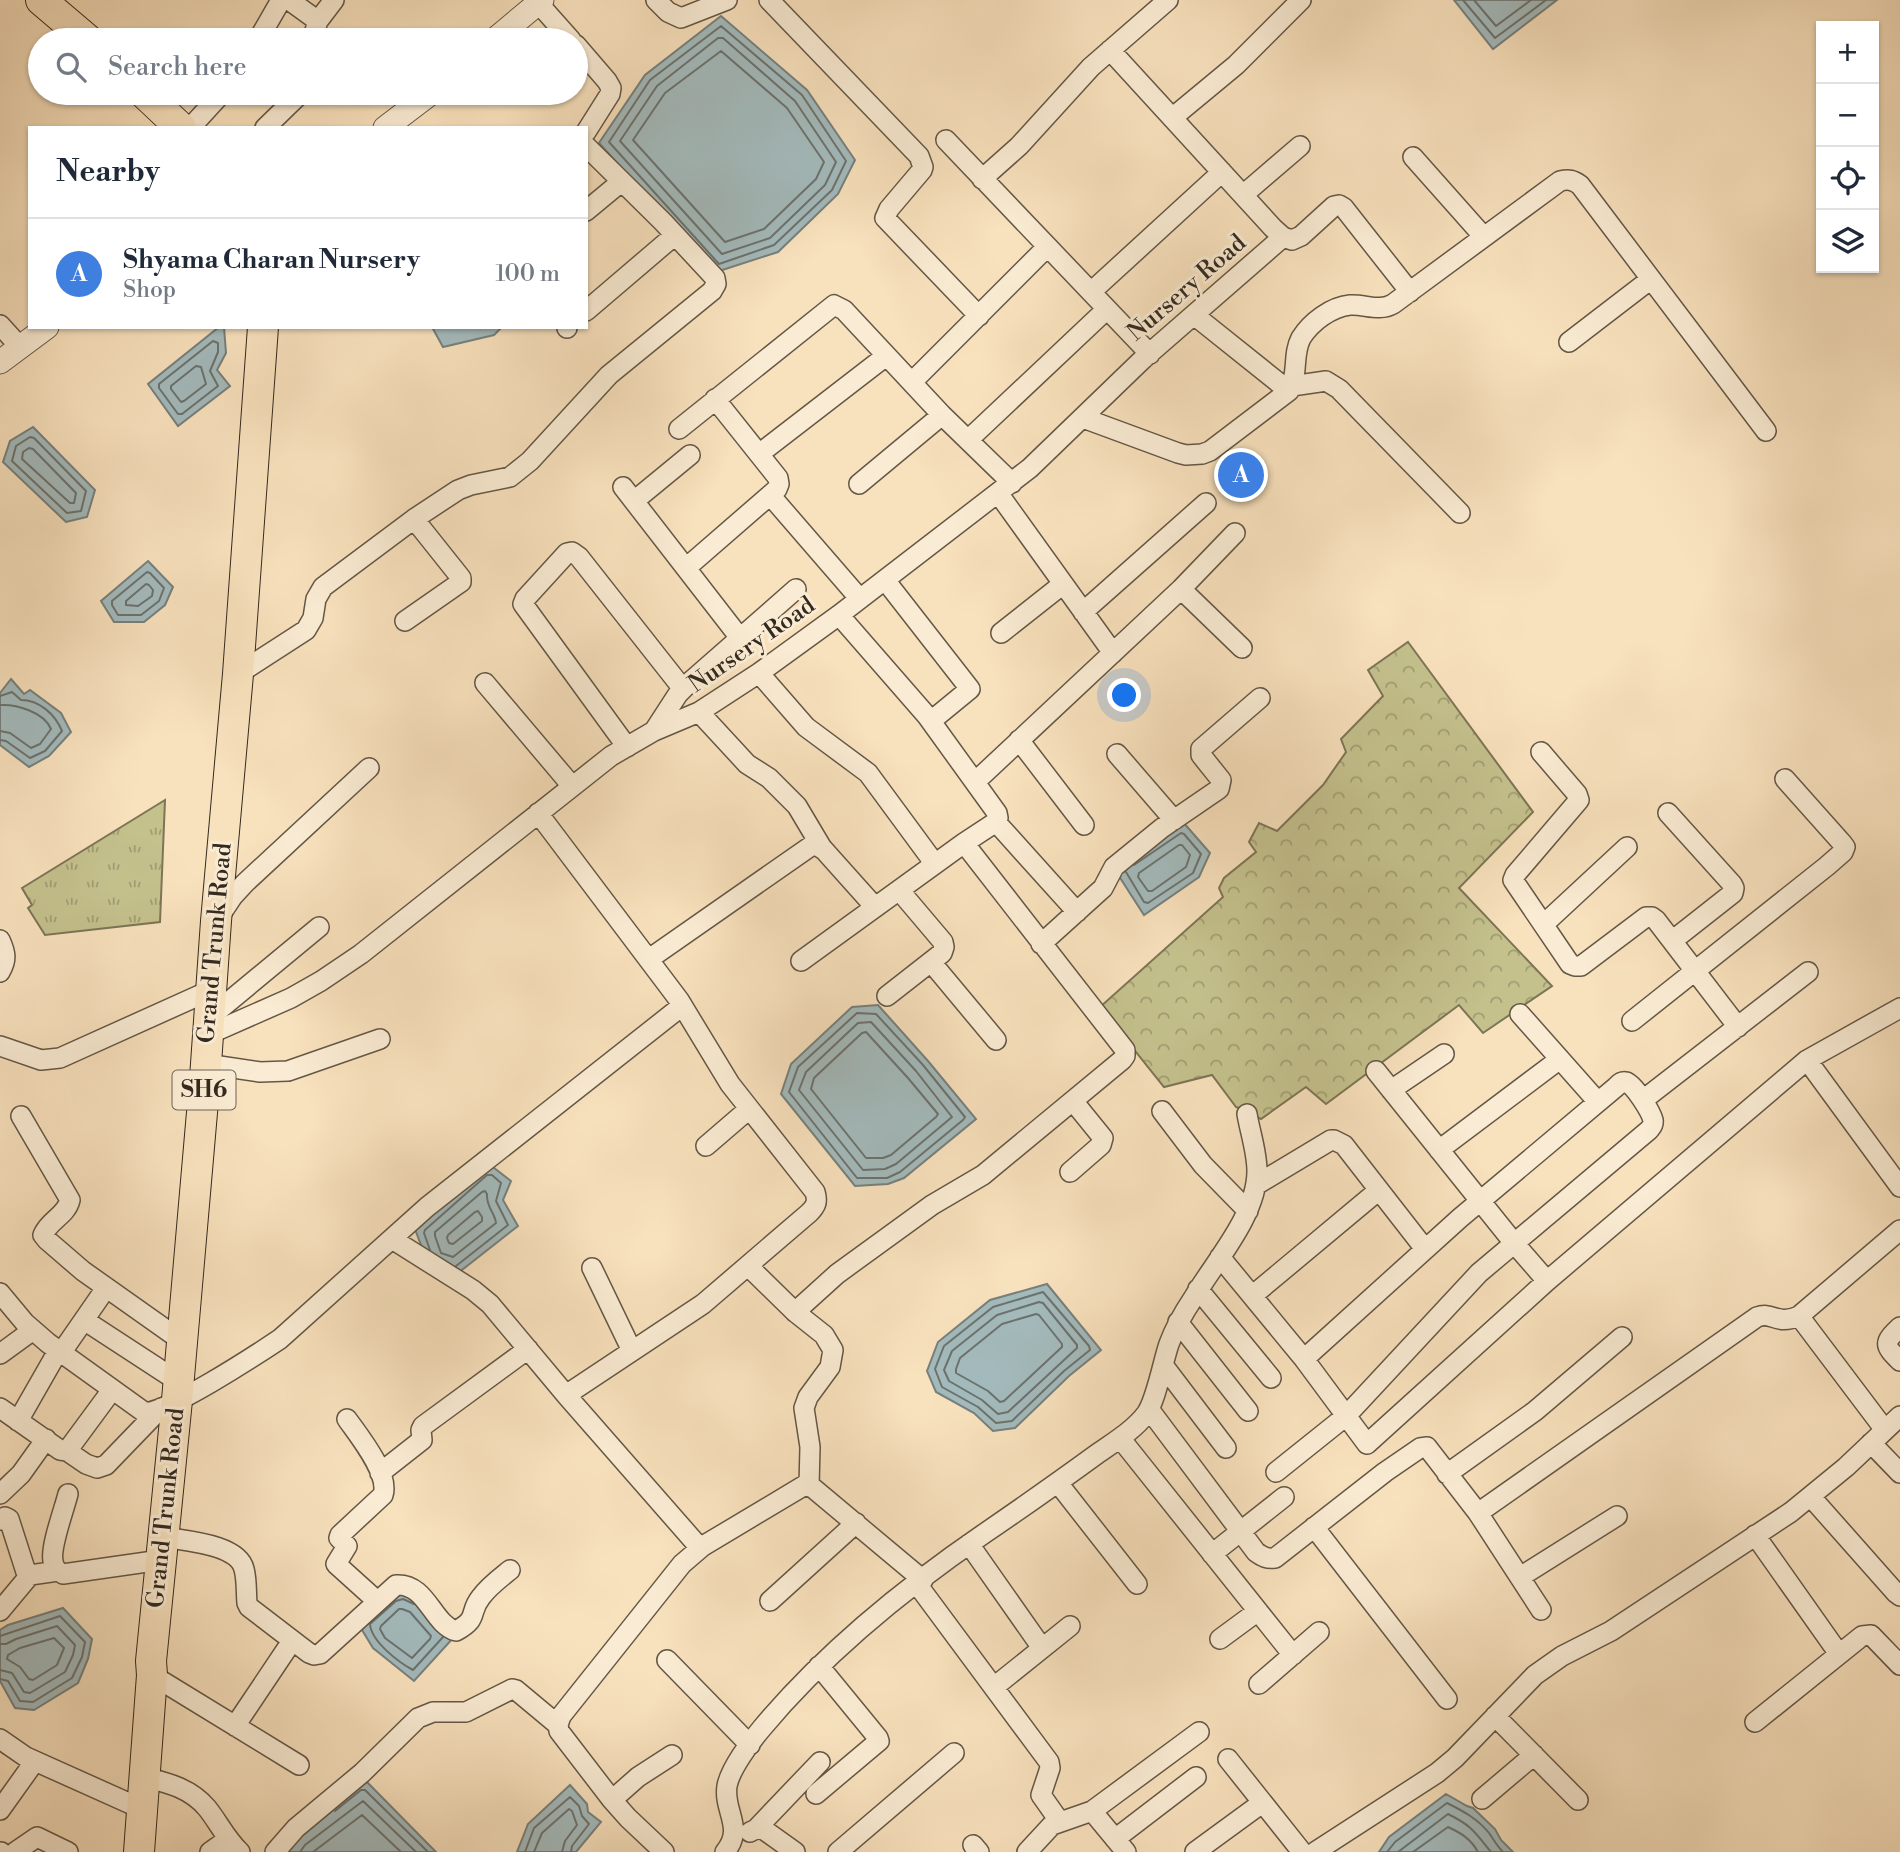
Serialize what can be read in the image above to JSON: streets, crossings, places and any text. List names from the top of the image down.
{
  "streets": {
    "main road": ["Grand Trunk Road", "SH6"],
    "street": ["Nursery Road"]
  },
  "crossings": [
    ["Nursery Road", "Grand Trunk Road"]
  ],
  "page": {
    "map_buttons": ["+", "−"],
    "search": "Search here",
    "heading": "Nearby",
    "list": [
      {
        "mark": "A",
        "name": "Shyama Charan Nursery",
        "note": "Shop",
        "value": "100 m"
      }
    ],
    "pins": "A"
  }
}
